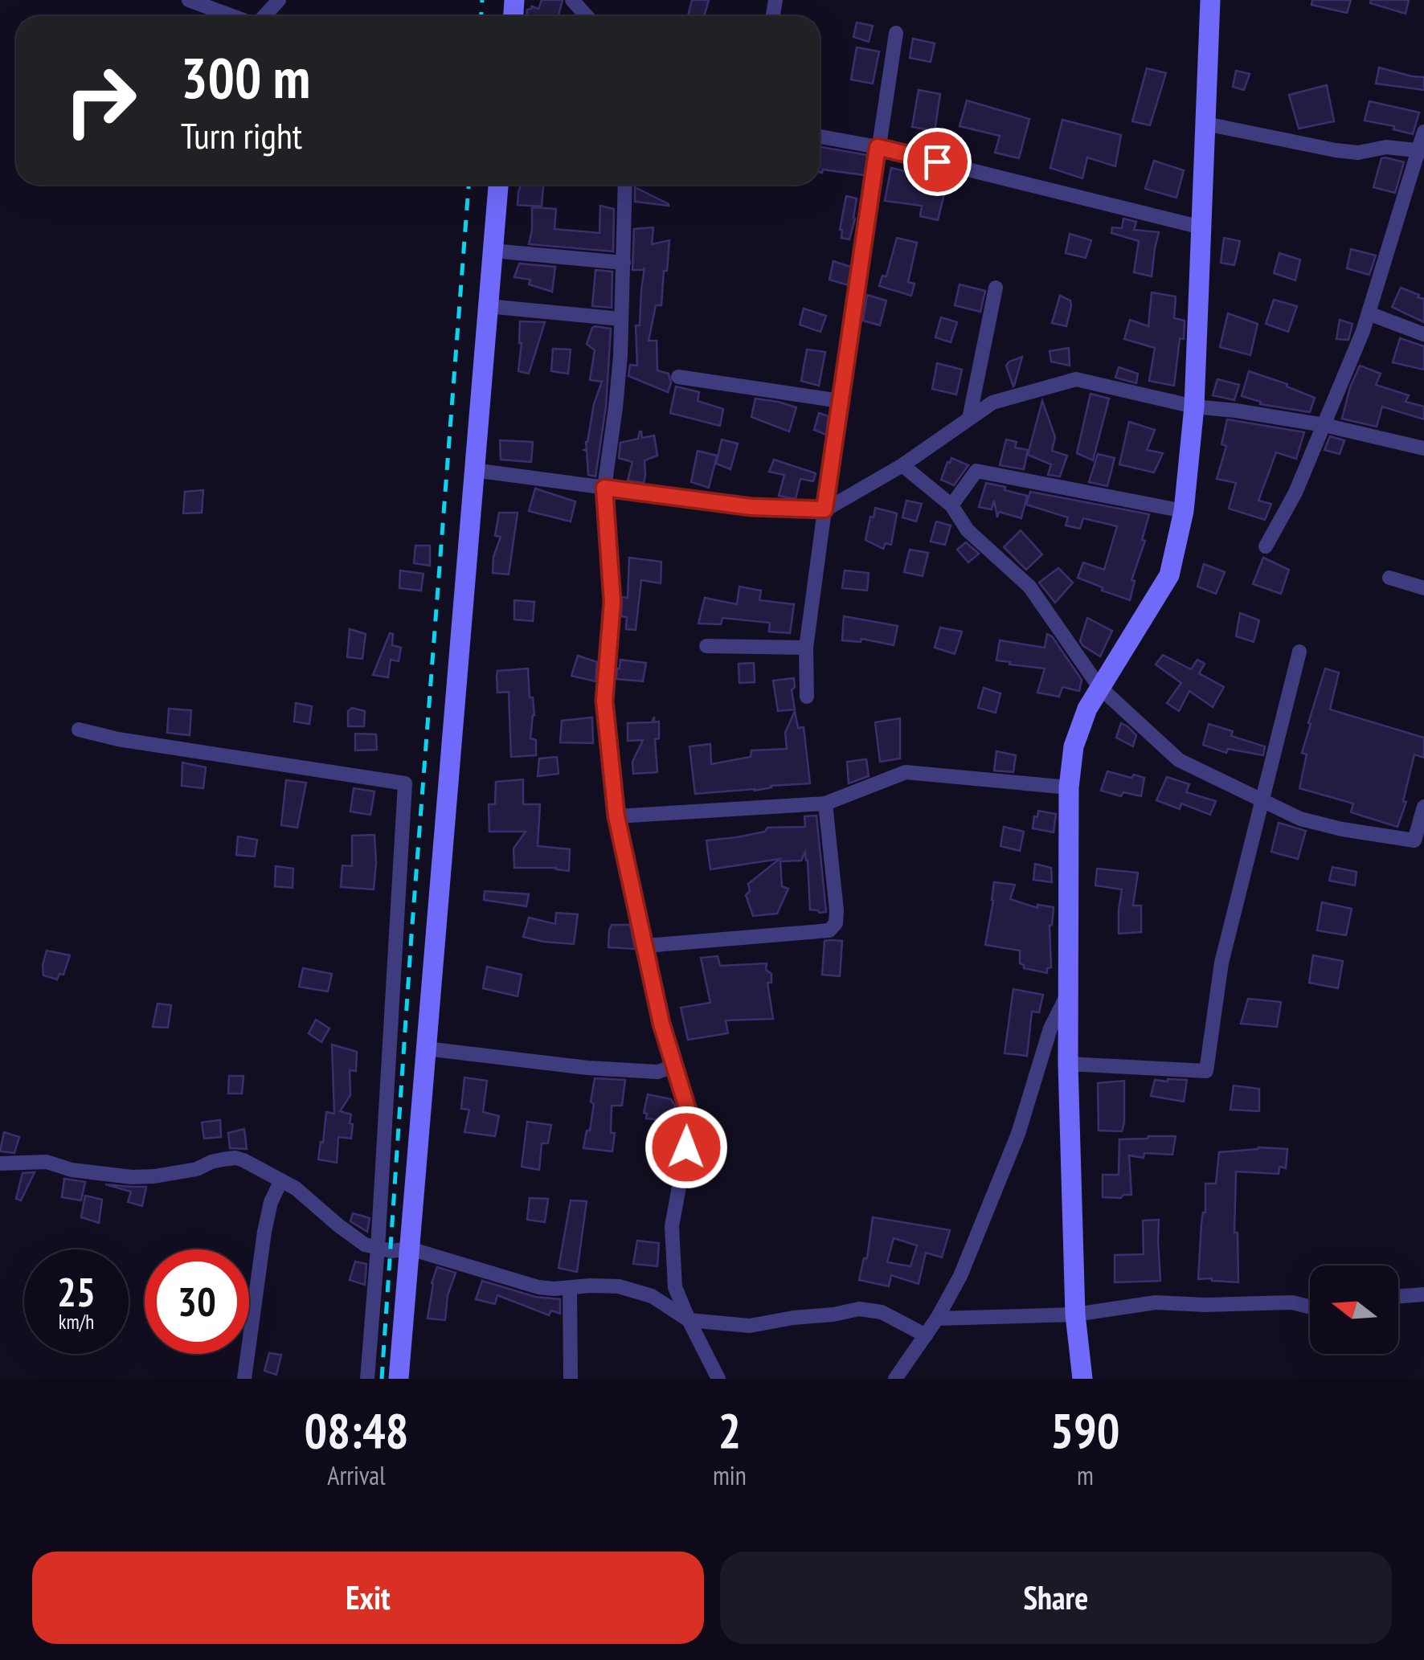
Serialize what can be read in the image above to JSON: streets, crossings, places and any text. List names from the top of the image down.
{
  "north": "left",
  "page": {
    "turn": ["300 m", "Turn right"],
    "speed": "25 km/h",
    "limit": "30",
    "eta": [
      "08:48",
      "Arrival",
      "2",
      "min",
      "590",
      "m"
    ],
    "buttons": ["Exit", "Share"]
  }
}
